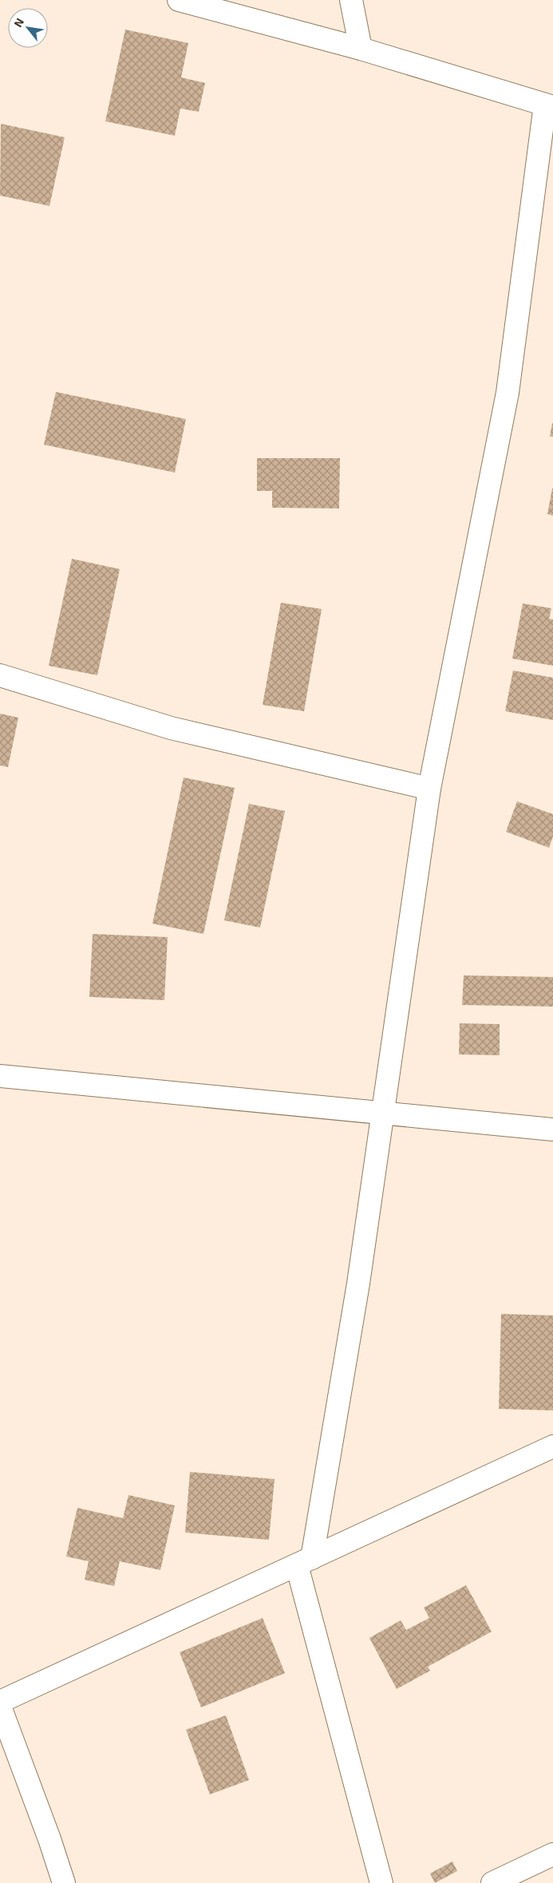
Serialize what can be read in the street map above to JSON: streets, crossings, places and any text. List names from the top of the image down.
{
  "north": "top left"
}
